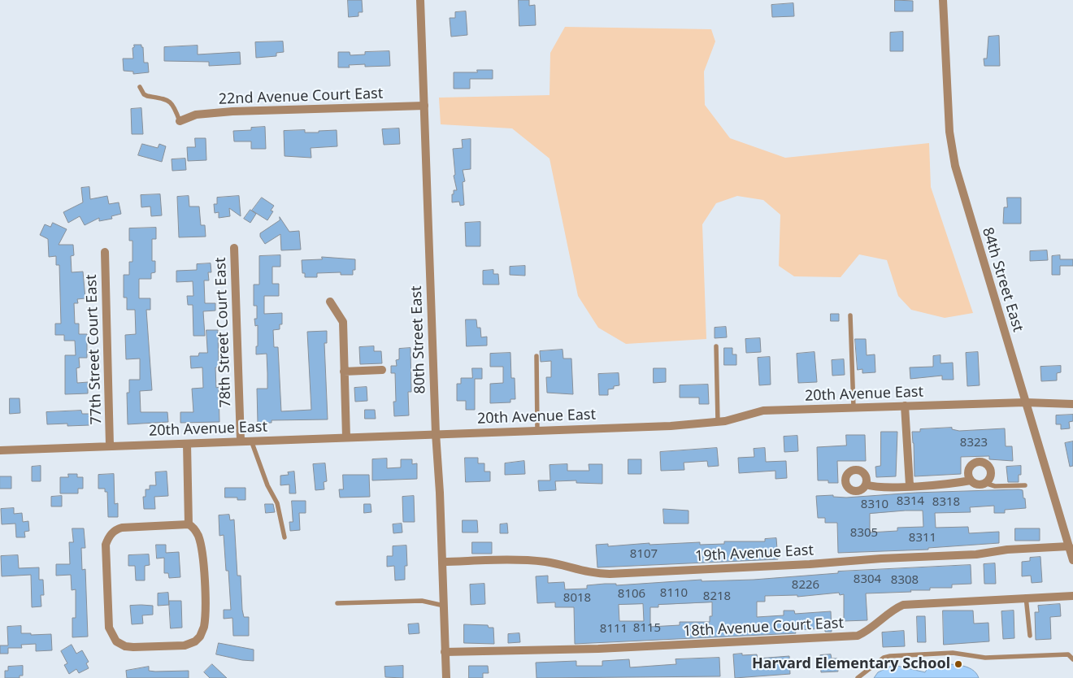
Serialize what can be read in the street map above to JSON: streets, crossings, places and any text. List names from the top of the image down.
{
  "streets": {
    "street": [
      "22nd Avenue Court East",
      "84th Street East",
      "78th Street Court East",
      "80th Street East",
      "77th Street Court East",
      "20th Avenue East",
      "19th Avenue East",
      "18th Avenue Court East"
    ]
  },
  "crossings": [
    ["22nd Avenue Court East", "80th Street East"],
    ["84th Street East", "20th Avenue East"],
    ["84th Street East", "19th Avenue East"],
    ["78th Street Court East", "20th Avenue East"],
    ["80th Street East", "20th Avenue East"],
    ["80th Street East", "19th Avenue East"],
    ["80th Street East", "18th Avenue Court East"],
    ["77th Street Court East", "20th Avenue East"]
  ],
  "places": ["Harvard Elementary School"],
  "house_numbers": [
    "8323",
    "8314",
    "8318",
    "8310",
    "8305",
    "8311",
    "8107",
    "8304",
    "8308",
    "8226",
    "8110",
    "8106",
    "8218",
    "8018",
    "8115",
    "8111"
  ]
}
